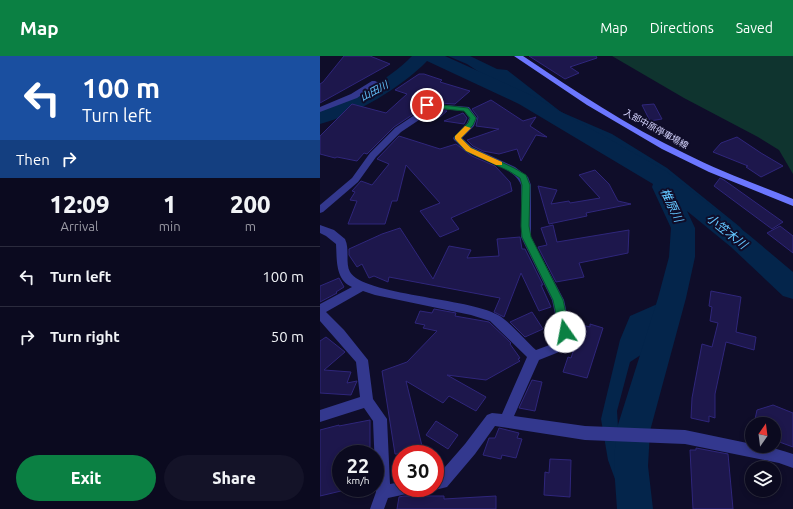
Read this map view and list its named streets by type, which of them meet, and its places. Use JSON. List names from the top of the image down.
{
  "streets": {
    "main road": ["入部中原停車場線"]
  },
  "water": ["山田川", "椎原川", "小笠木川"],
  "north": "top",
  "page": {
    "header": "Map",
    "nav": ["Map", "Directions", "Saved"],
    "turn": ["100 m", "Turn left"],
    "then": "Then",
    "eta": [
      "12:09",
      "Arrival",
      "1",
      "min",
      "200",
      "m"
    ],
    "list": [
      {
        "name": "Turn left",
        "value": "100 m"
      },
      {
        "name": "Turn right",
        "value": "50 m"
      }
    ],
    "speed": "22 km/h",
    "limit": "30",
    "buttons": ["Exit", "Share"]
  }
}
